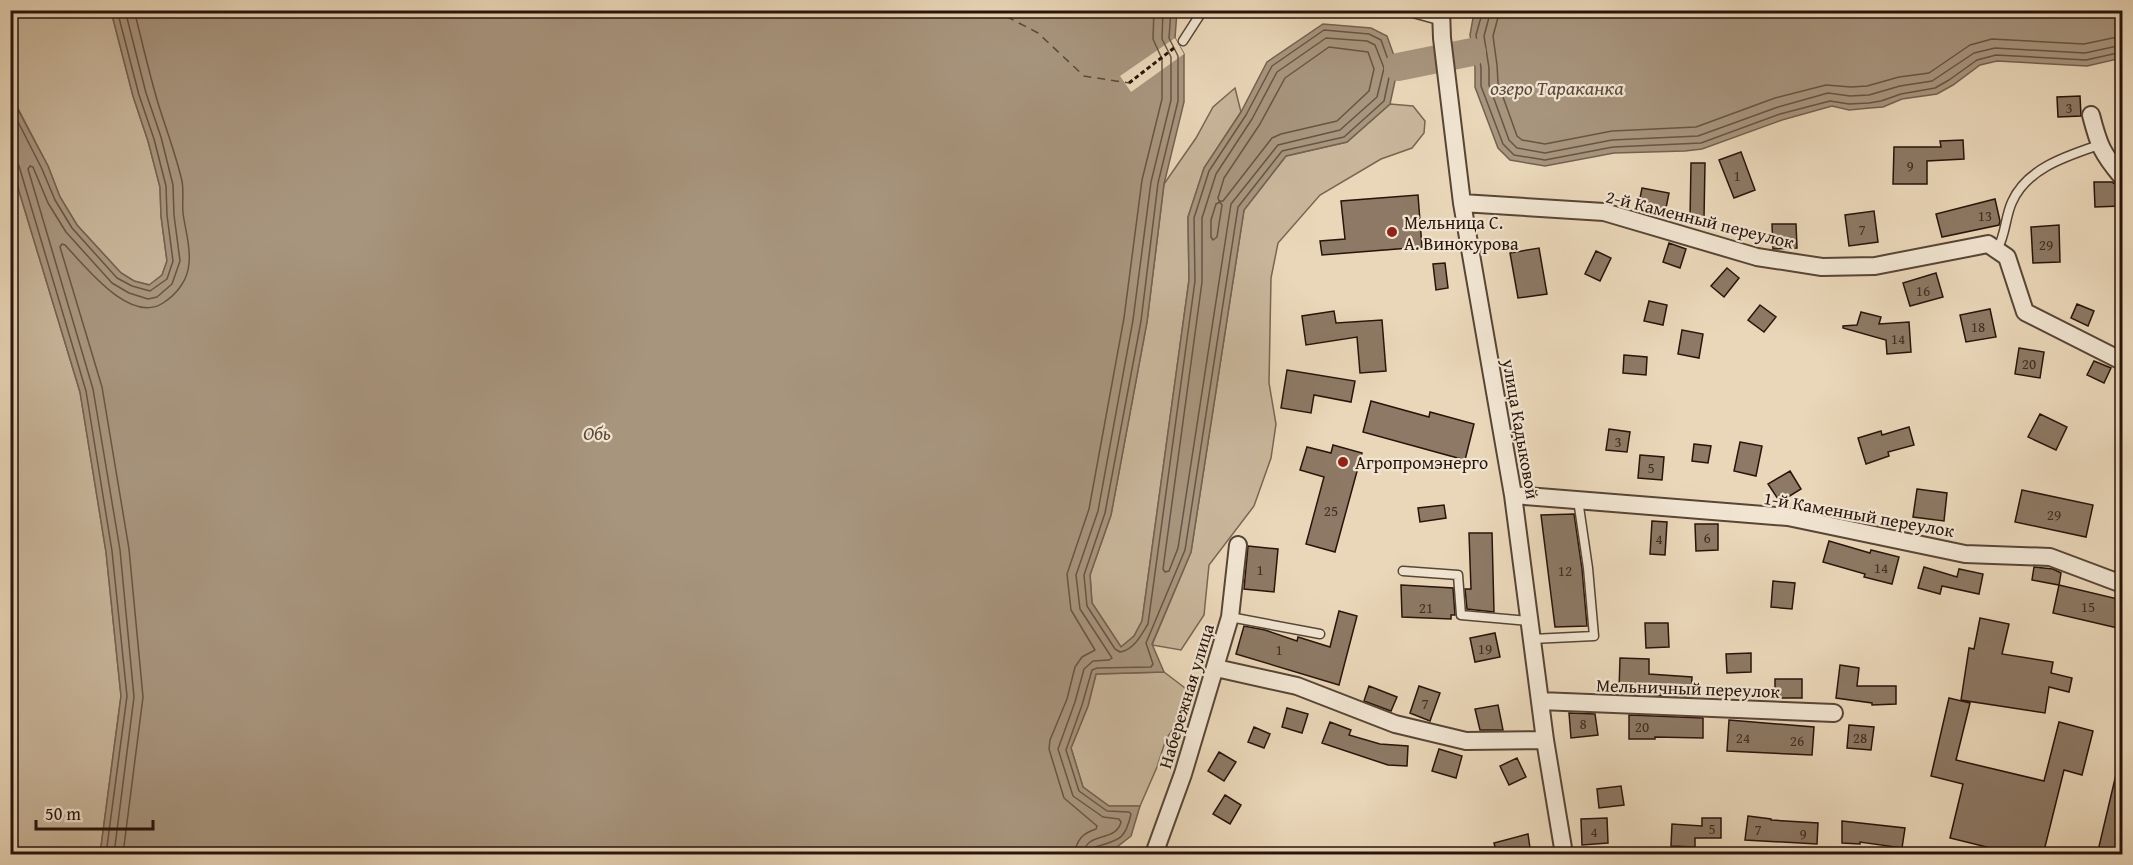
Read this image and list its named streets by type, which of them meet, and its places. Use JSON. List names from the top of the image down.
{
  "streets": {
    "street": [
      "2-й Каменный переулок",
      "улица Кадыковой",
      "1-й Каменный переулок",
      "Мельничный переулок",
      "Набережная улица"
    ]
  },
  "crossings": [
    ["2-й Каменный переулок", "улица Кадыковой"],
    ["улица Кадыковой", "1-й Каменный переулок"],
    ["улица Кадыковой", "Мельничный переулок"]
  ],
  "water": ["озеро Тараканка", "Обь"],
  "places": ["Мельница С. А. Винокурова", "Агропромэнерго"],
  "house_numbers": [
    "3",
    "9",
    "1",
    "13",
    "7",
    "29",
    "16",
    "18",
    "14",
    "20",
    "3",
    "5",
    "25",
    "29",
    "6",
    "4",
    "14",
    "1",
    "12",
    "15",
    "21",
    "19",
    "1",
    "7",
    "8",
    "20",
    "24",
    "28",
    "26",
    "5",
    "7",
    "4",
    "9"
  ],
  "scale_bar": "50 m"
}
